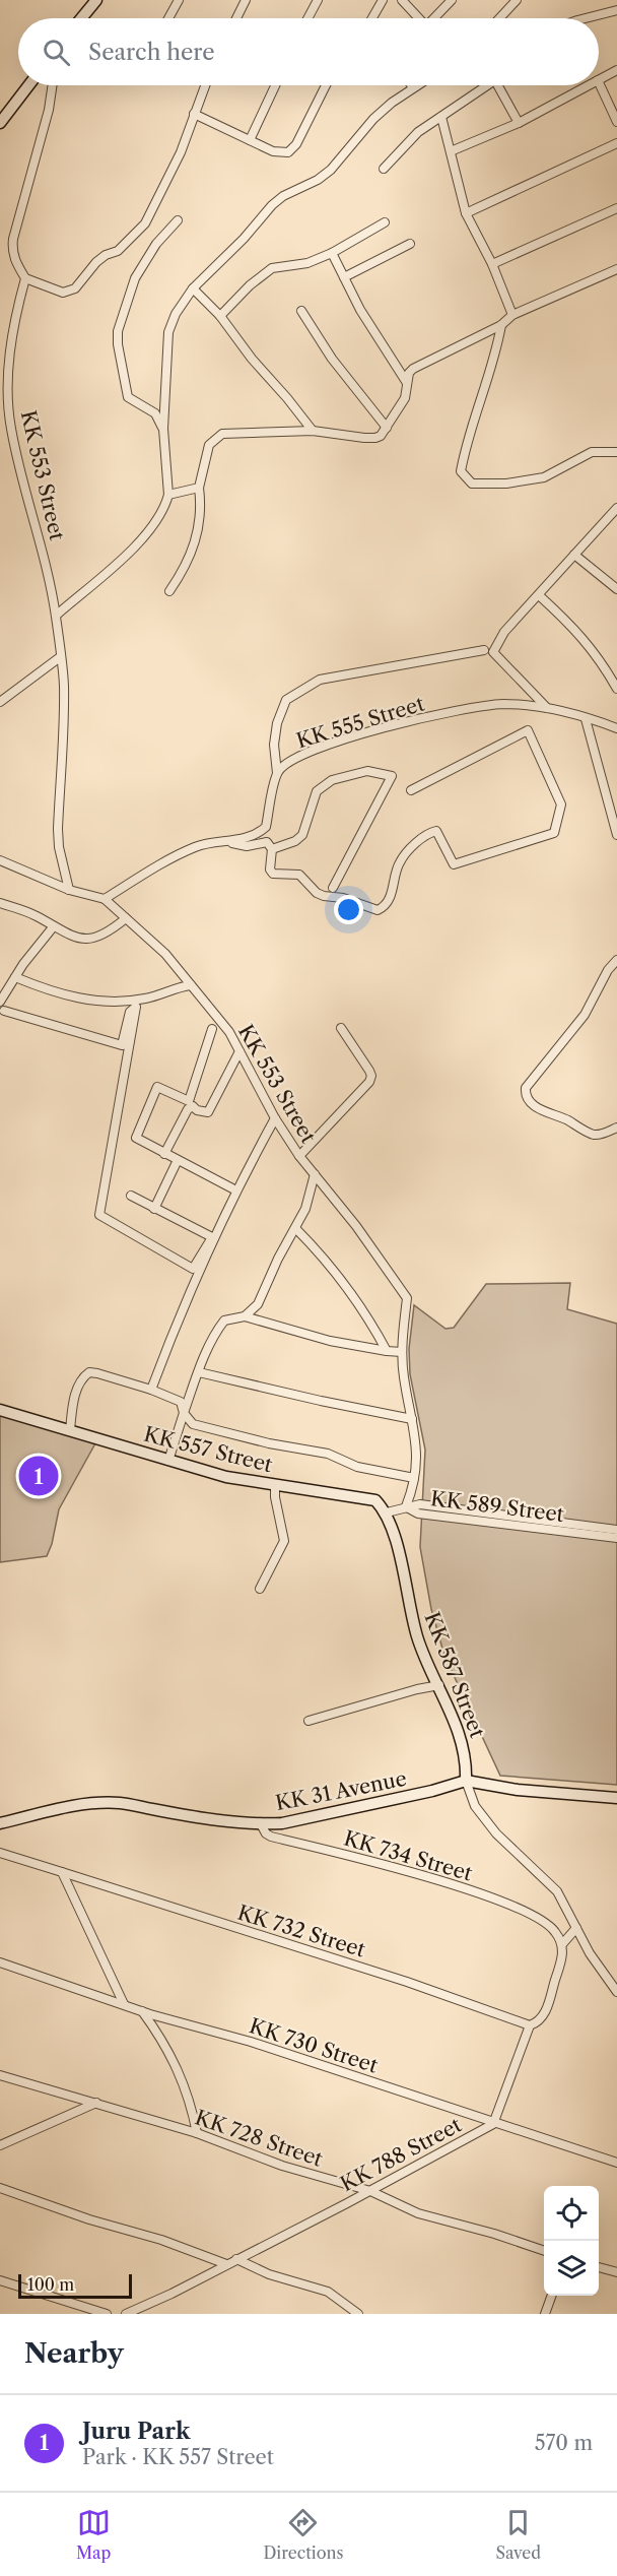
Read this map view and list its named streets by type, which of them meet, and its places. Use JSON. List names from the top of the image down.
{
  "streets": {
    "main road": ["KK 557 Street", "KK 587 Street", "KK 31 Avenue"],
    "street": [
      "KK 553 Street",
      "KK 555 Street",
      "KK 589 Street",
      "KK 734 Street",
      "KK 732 Street",
      "KK 730 Street",
      "KK 728 Street",
      "KK 788 Street"
    ]
  },
  "crossings": [
    ["KK 557 Street", "KK 587 Street"],
    ["KK 587 Street", "KK 31 Avenue"],
    ["KK 31 Avenue", "KK 734 Street"],
    ["KK 734 Street", "KK 788 Street"],
    ["KK 732 Street", "KK 788 Street"],
    ["KK 730 Street", "KK 788 Street"],
    ["KK 728 Street", "KK 788 Street"]
  ],
  "scale_bar": "100 m",
  "page": {
    "search": "Search here",
    "pins": "1",
    "scale": "100 m",
    "heading": "Nearby",
    "list": [
      {
        "mark": "1",
        "name": "Juru Park",
        "note": "Park · KK 557 Street",
        "value": "570 m"
      }
    ],
    "nav": ["Map", "Directions", "Saved"]
  }
}
